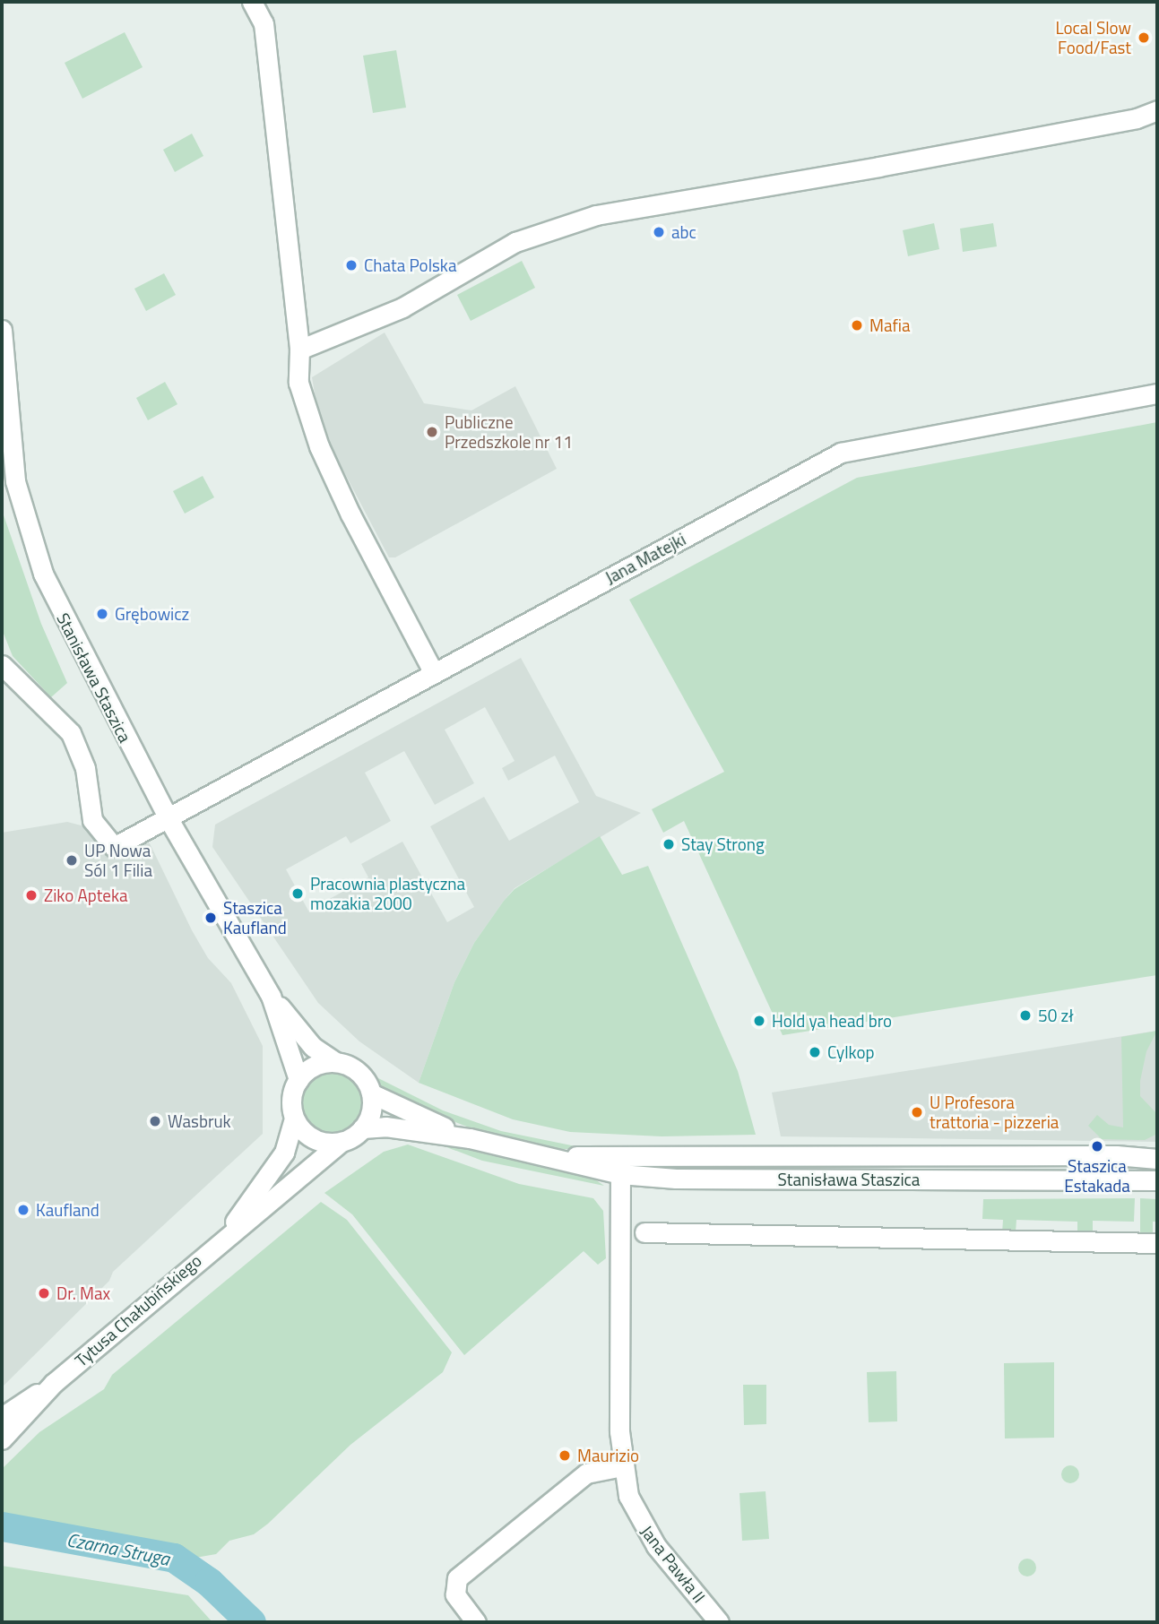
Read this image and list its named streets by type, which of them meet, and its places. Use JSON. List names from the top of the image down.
{
  "streets": {
    "street": [
      "Jana Matejki",
      "Stanisława Staszica",
      "Tytusa Chałubińskiego",
      "Jana Pawła II"
    ]
  },
  "crossings": [
    ["Jana Matejki", "Stanisława Staszica"],
    ["Stanisława Staszica", "Tytusa Chałubińskiego"],
    ["Stanisława Staszica", "Jana Pawła II"]
  ],
  "water": ["Czarna Struga"],
  "places": [
    "Local Slow Food/Fast",
    "abc",
    "Chata Polska",
    "Mafia",
    "Publiczne Przedszkole nr 11",
    "Grębowicz",
    "Stay Strong",
    "UP Nowa Sól 1 Filia",
    "Pracownia plastyczna mozakia 2000",
    "Ziko Apteka",
    "Staszica Kaufland",
    "50 zł",
    "Hold ya head bro",
    "Cylkop",
    "U Profesora trattoria - pizzeria",
    "Wasbruk",
    "Staszica Estakada",
    "Kaufland",
    "Dr. Max",
    "Maurizio"
  ]
}
